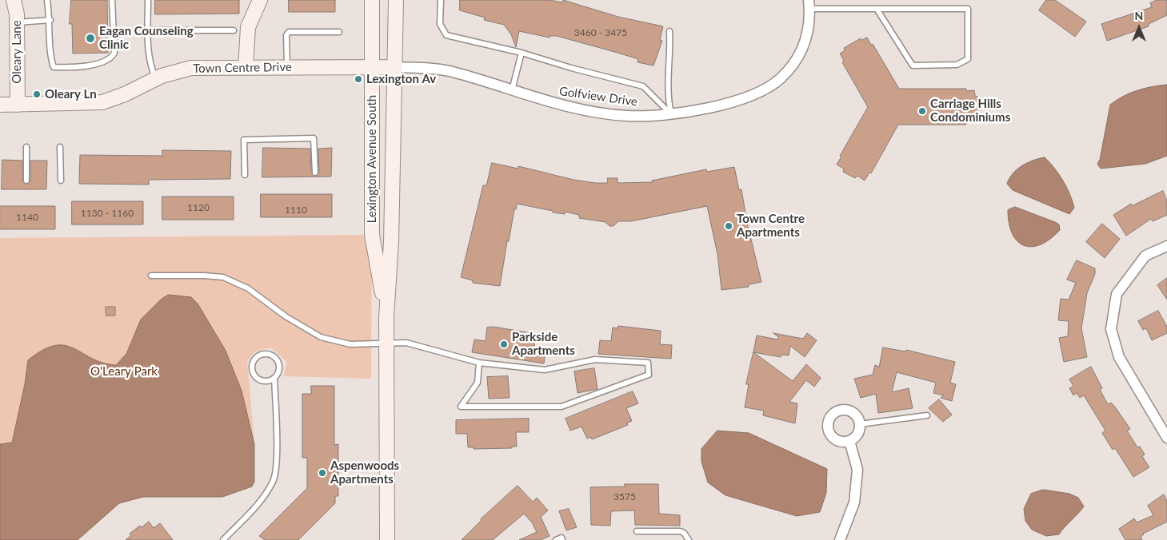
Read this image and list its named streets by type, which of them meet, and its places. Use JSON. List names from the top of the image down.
{
  "streets": {
    "street": [
      "Oleary Lane",
      "Town Centre Drive",
      "Golfview Drive",
      "Lexington Avenue South"
    ]
  },
  "crossings": [
    ["Oleary Lane", "Town Centre Drive"],
    ["Town Centre Drive", "Golfview Drive"],
    ["Town Centre Drive", "Lexington Avenue South"],
    ["Golfview Drive", "Lexington Avenue South"]
  ],
  "parks": ["O'Leary Park"],
  "places": [
    "Eagan Counseling Clinic",
    "Lexington Av",
    "Oleary Ln",
    "Carriage Hills Condominiums",
    "Town Centre Apartments",
    "Parkside Apartments",
    "Aspenwoods Apartments"
  ],
  "house_numbers": [
    "3460 - 3475",
    "1120",
    "1110",
    "1130 - 1160",
    "1140",
    "3575"
  ],
  "north": "top"
}
